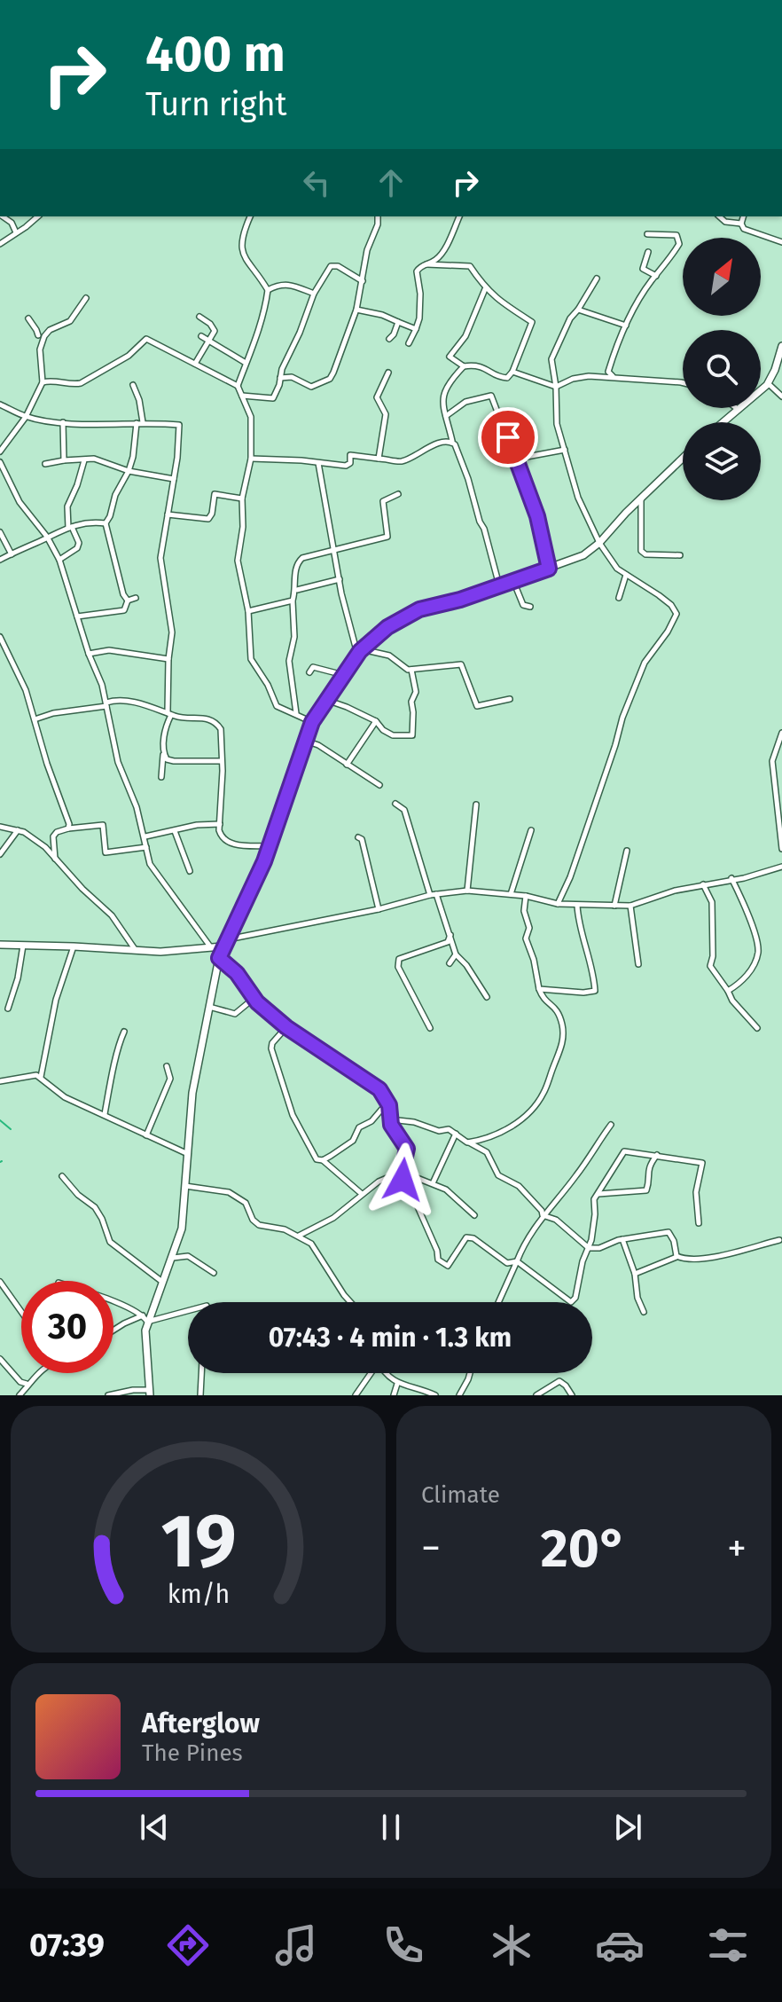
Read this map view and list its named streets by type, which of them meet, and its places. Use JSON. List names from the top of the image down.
{
  "north": "top right",
  "page": {
    "turn": ["400 m", "Turn right"],
    "limit": "30",
    "trip": "07:43 · 4 min · 1.3 km",
    "tile": "Climate",
    "heat": ["−", "20°", "+"],
    "song": ["Afterglow", "The Pines"],
    "tabs": "07:39",
    "gauge": ["19", "km/h"]
  }
}
